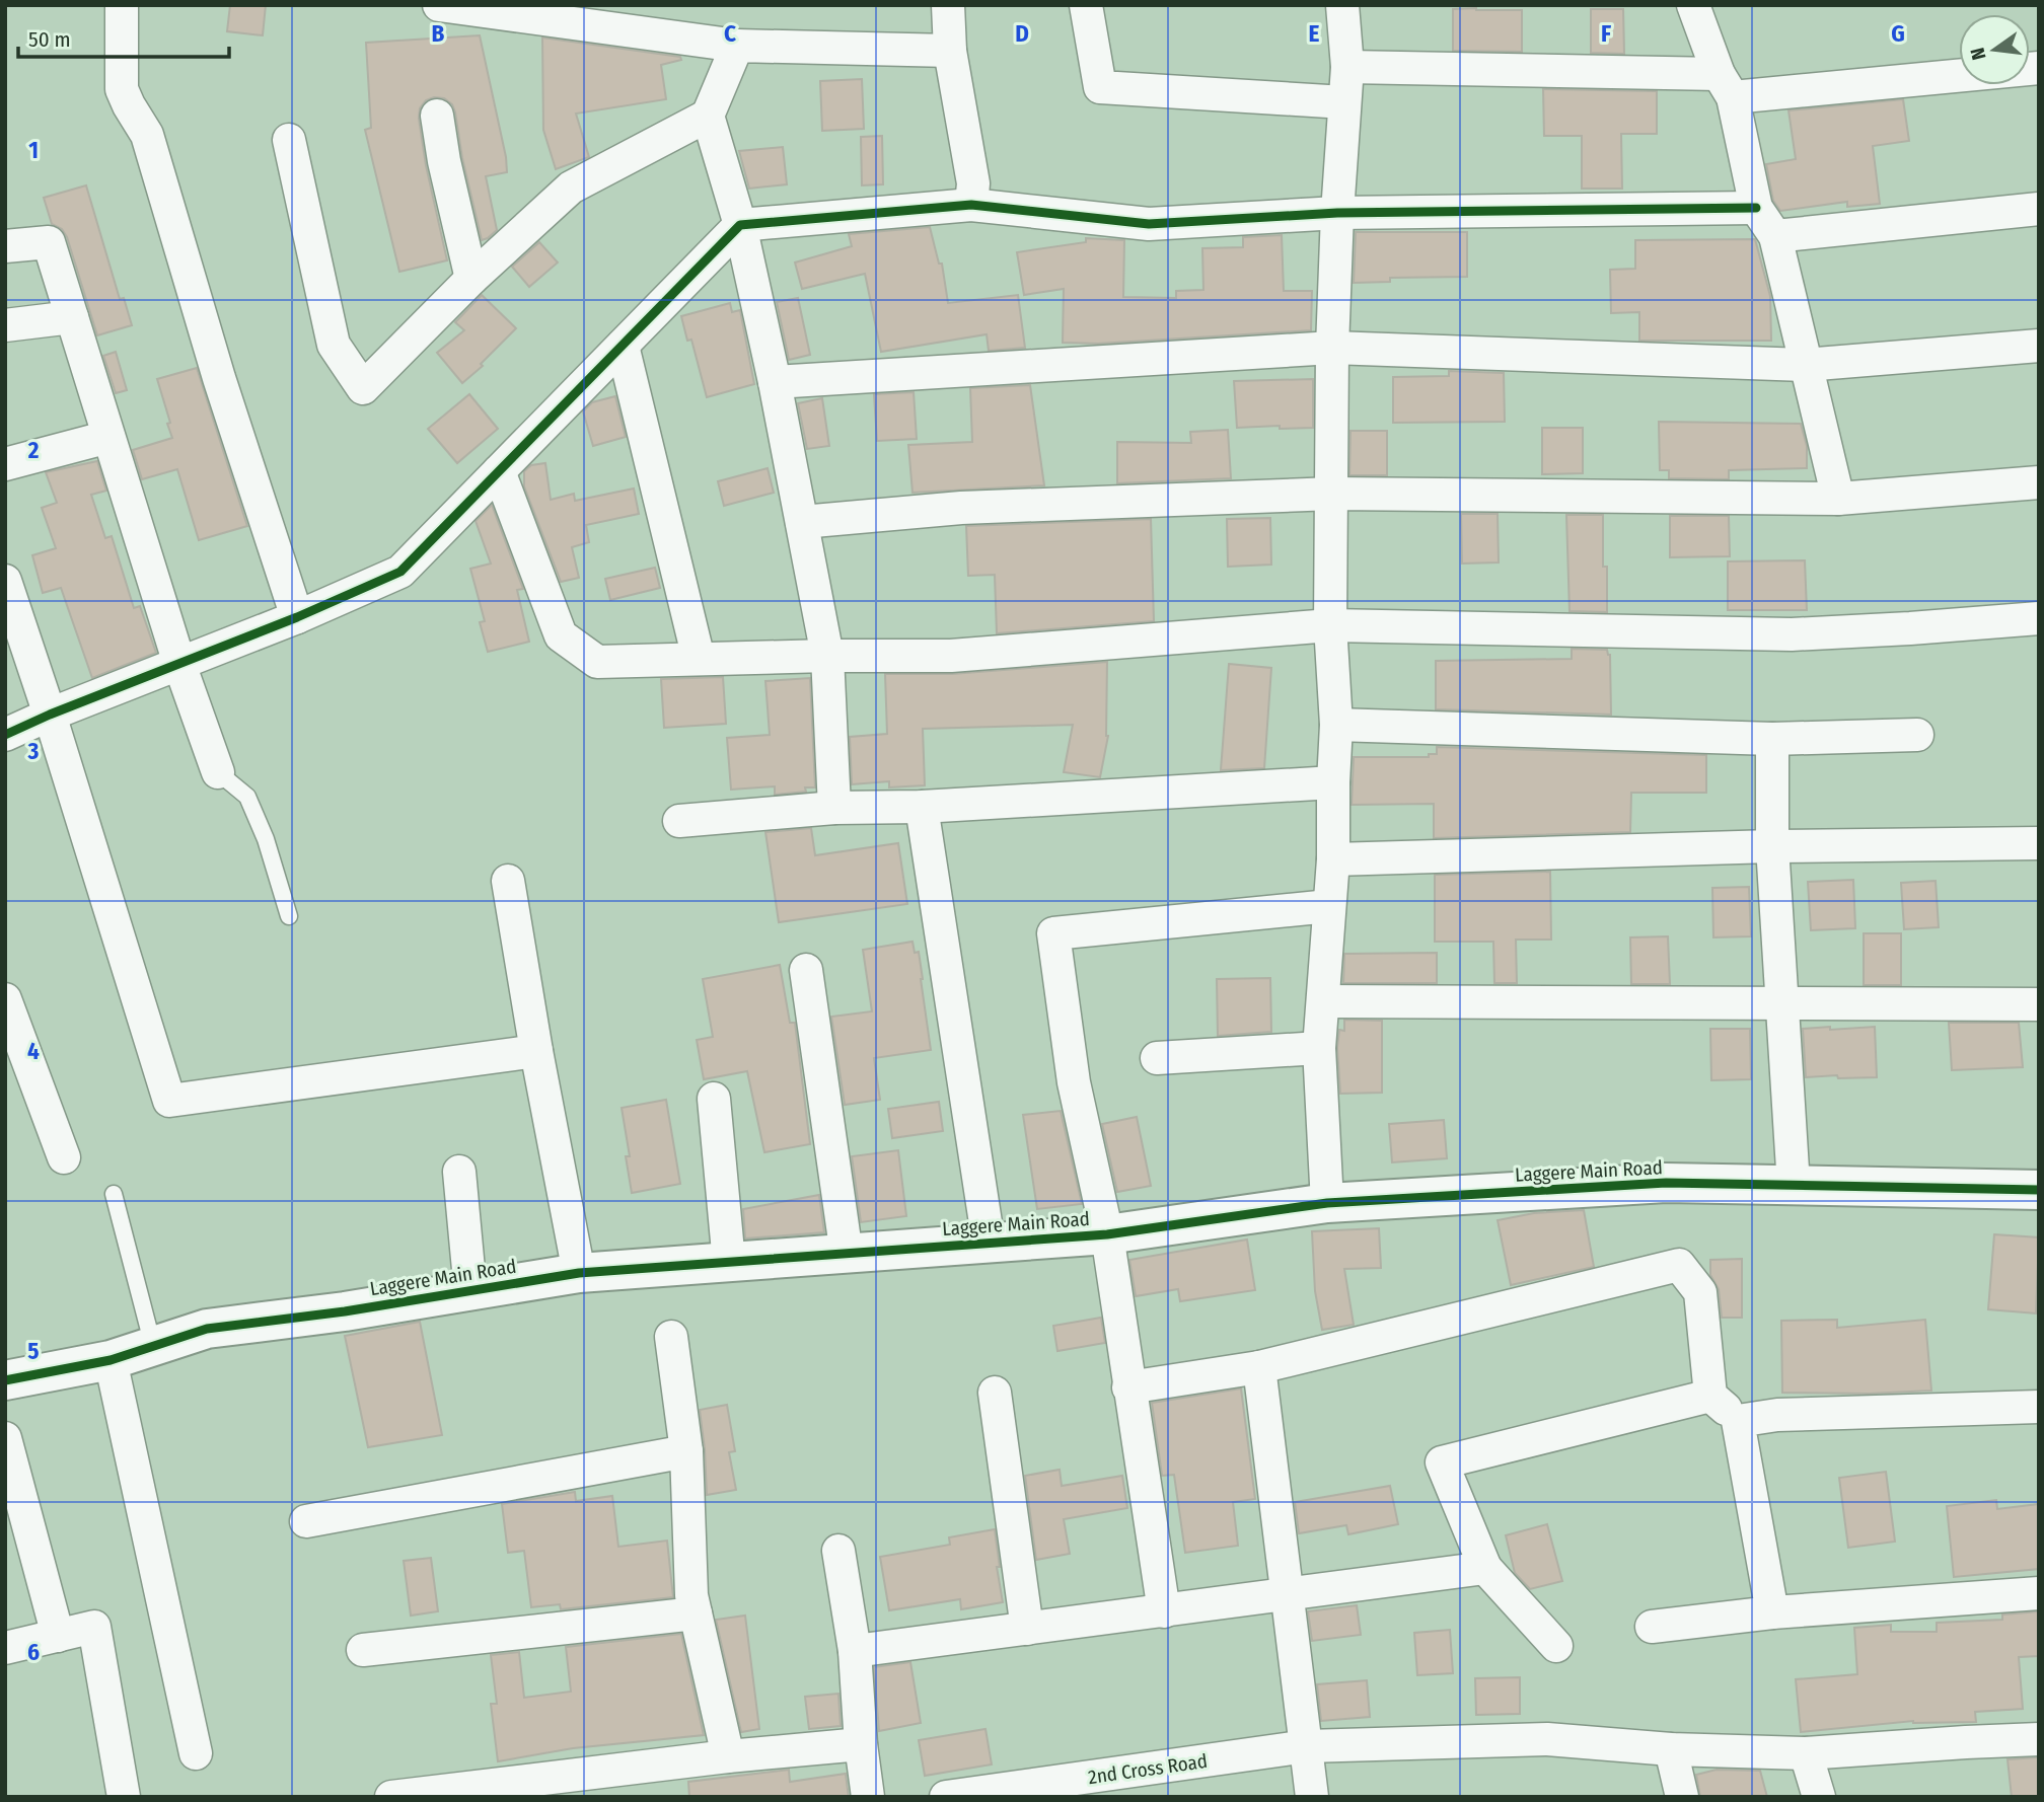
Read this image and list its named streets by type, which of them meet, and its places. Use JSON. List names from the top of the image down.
{
  "streets": {
    "street": ["Laggere Main Road", "2nd Cross Road"]
  },
  "scale_bar": "50 m",
  "north": "left",
  "grid": {
    "columns": [
      "B",
      "C",
      "D",
      "E",
      "F",
      "G"
    ],
    "rows": [
      "1",
      "2",
      "3",
      "4",
      "5",
      "6"
    ]
  }
}
